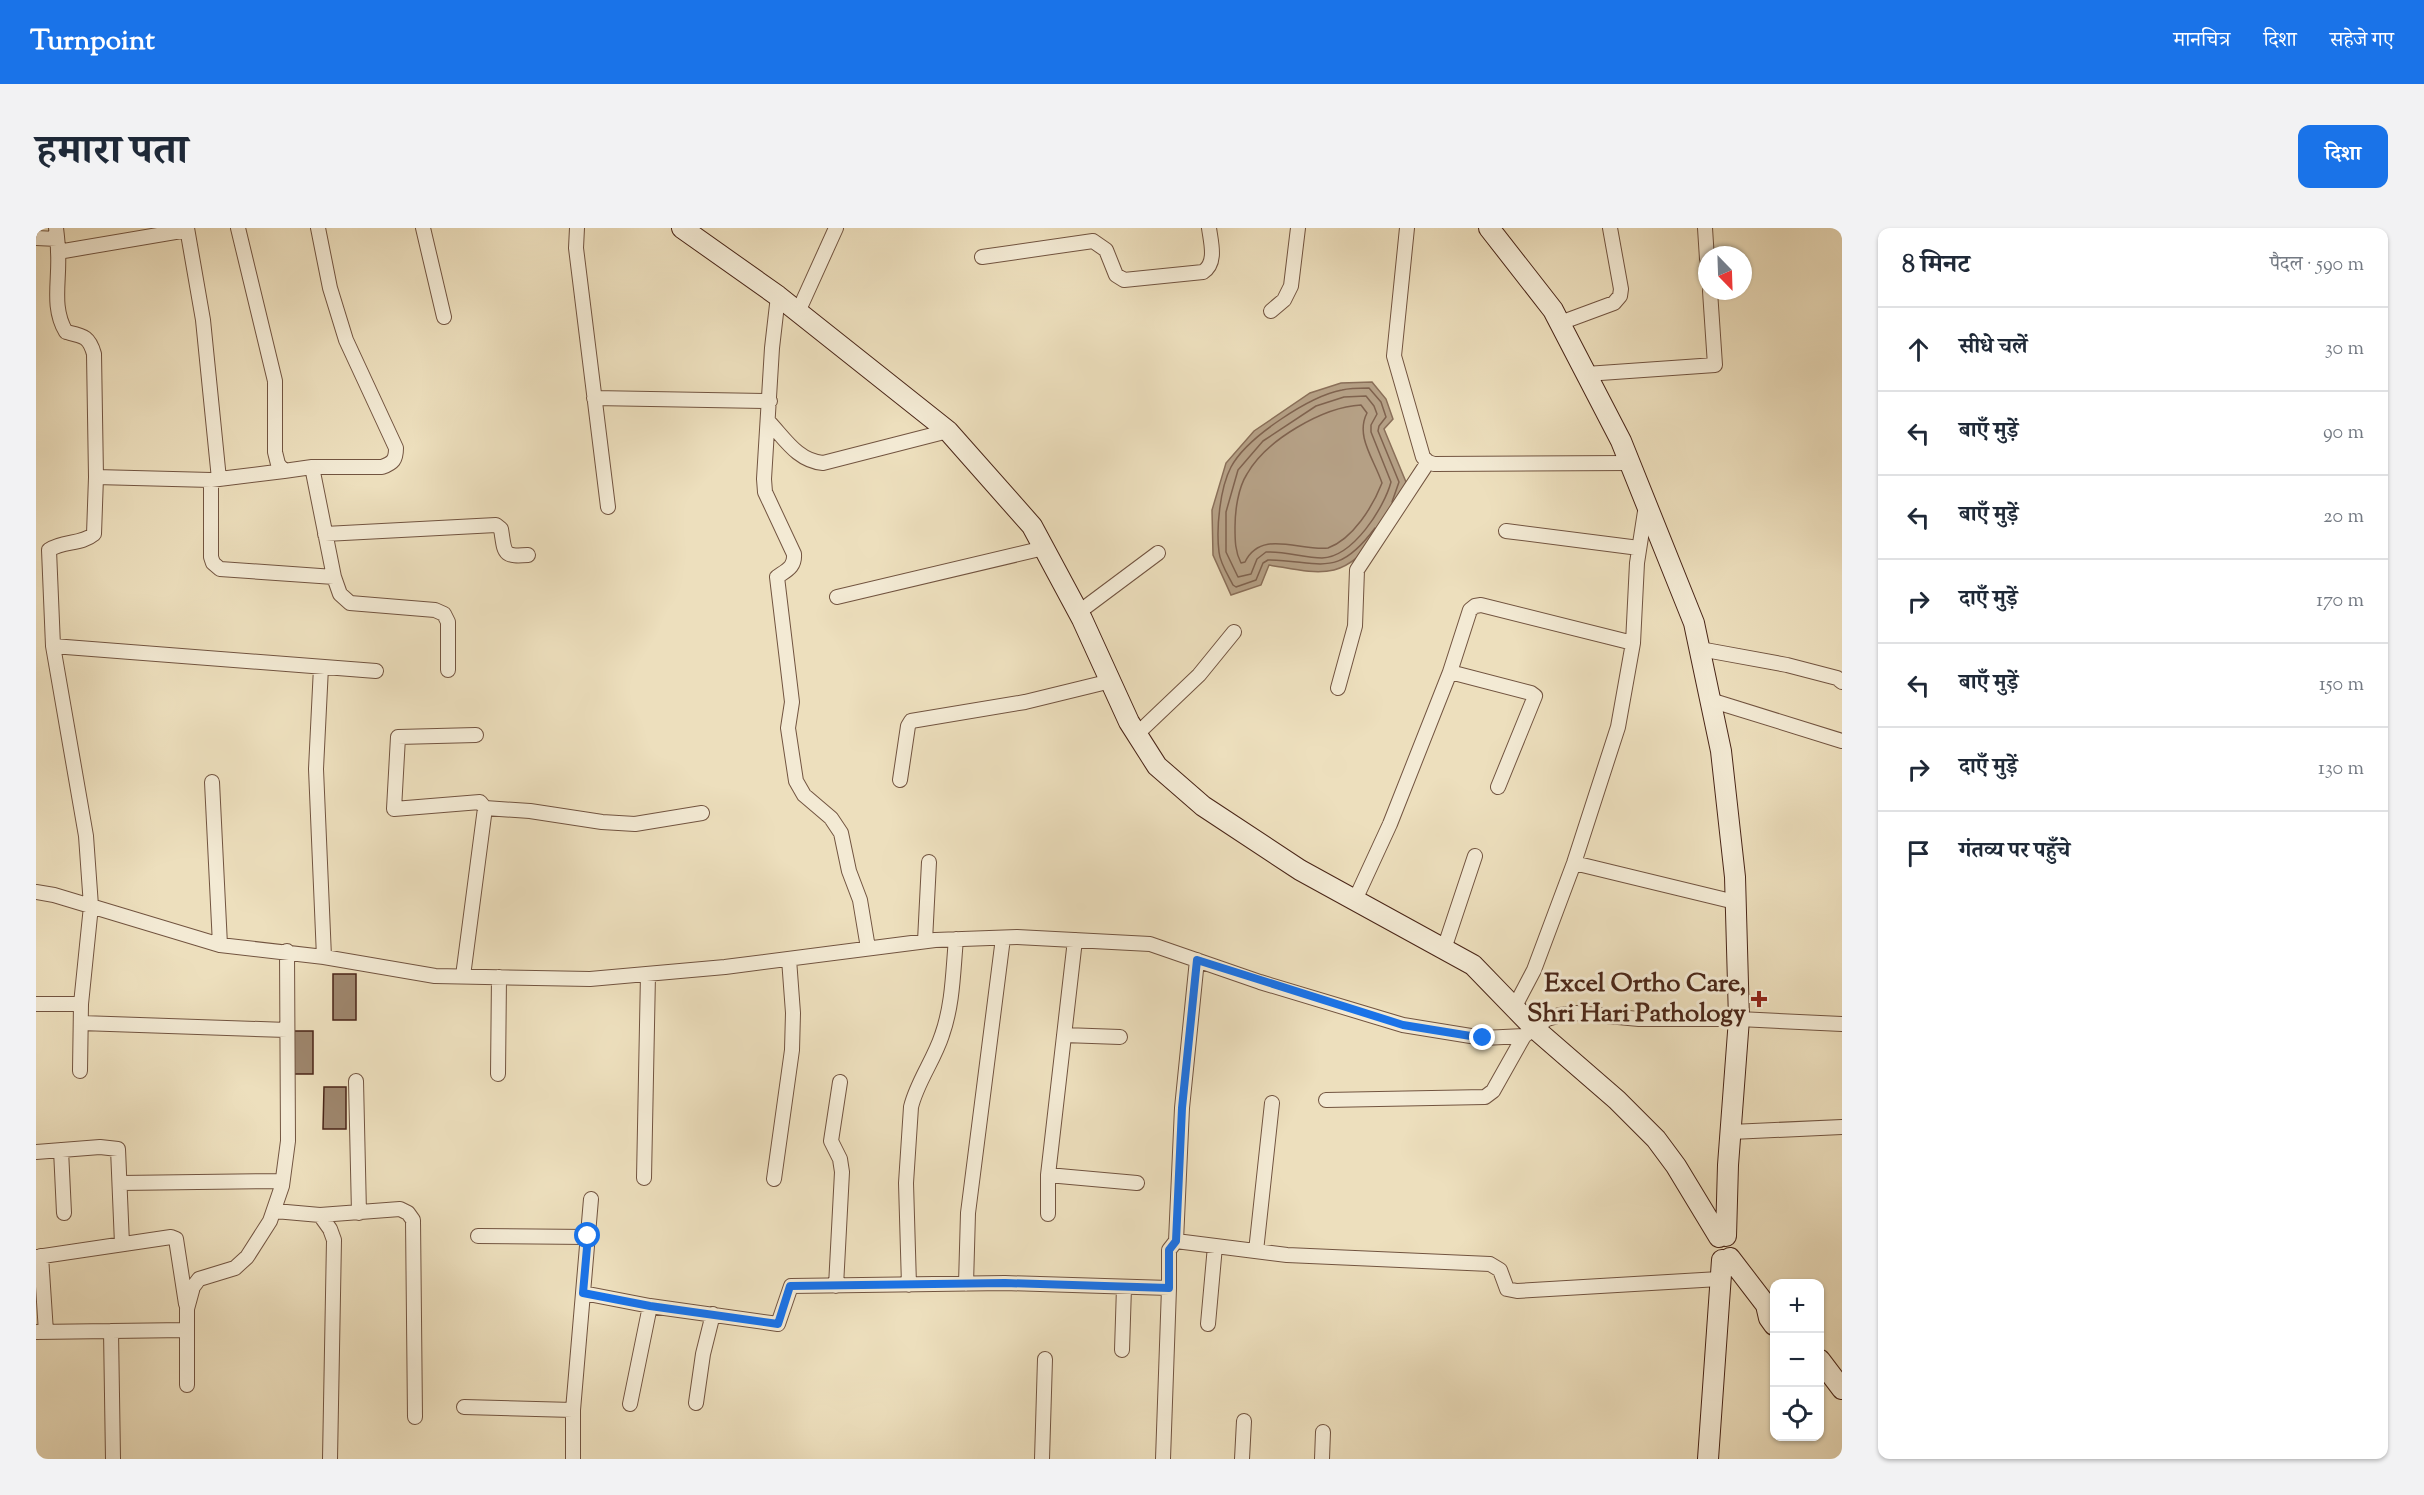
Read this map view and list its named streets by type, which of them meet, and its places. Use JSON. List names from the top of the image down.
{
  "places": {
    "health": ["Excel Ortho Care, Shri Hari Pathology"]
  },
  "north": "bottom right",
  "page": {
    "header": "Turnpoint",
    "nav": ["मानचित्र", "दिशा", "सहेजे गए"],
    "title": "हमारा पता",
    "buttons": "दिशा",
    "heading": ["8 मिनट", "पैदल · 590 m"],
    "list": [
      ["सीधे चलें", "30 m"],
      ["बाएँ मुड़ें", "90 m"],
      ["बाएँ मुड़ें", "20 m"],
      ["दाएँ मुड़ें", "170 m"],
      ["बाएँ मुड़ें", "150 m"],
      ["दाएँ मुड़ें", "130 m"],
      "गंतव्य पर पहुँचे"
    ],
    "map_buttons": ["+", "−"]
  }
}
